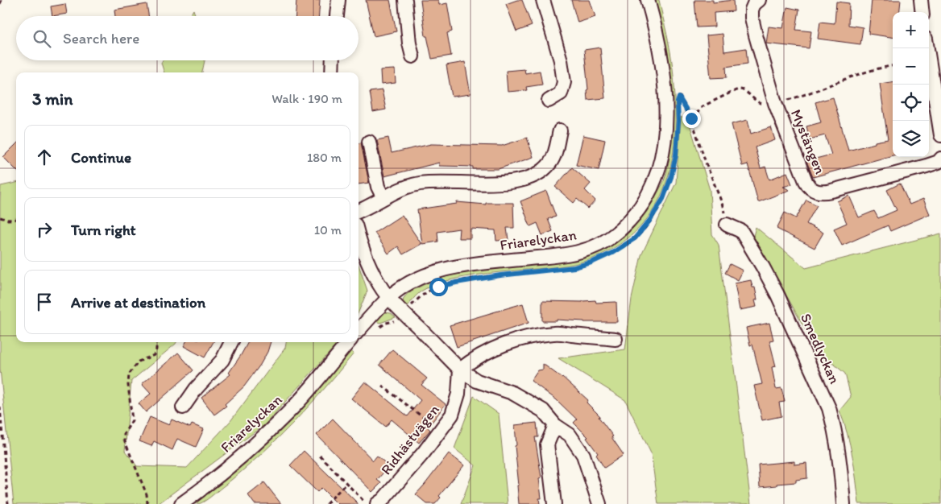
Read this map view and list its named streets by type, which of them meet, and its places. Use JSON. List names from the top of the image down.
{
  "streets": {
    "street": [
      "Mystängen",
      "Friarelyckan",
      "Smedlyckan",
      "Ridhästvägen"
    ]
  },
  "page": {
    "map_buttons": ["+", "−"],
    "search": "Search here",
    "heading": ["3 min", "Walk · 190 m"],
    "list": [
      ["Continue", "180 m"],
      ["Turn right", "10 m"],
      "Arrive at destination"
    ]
  }
}
